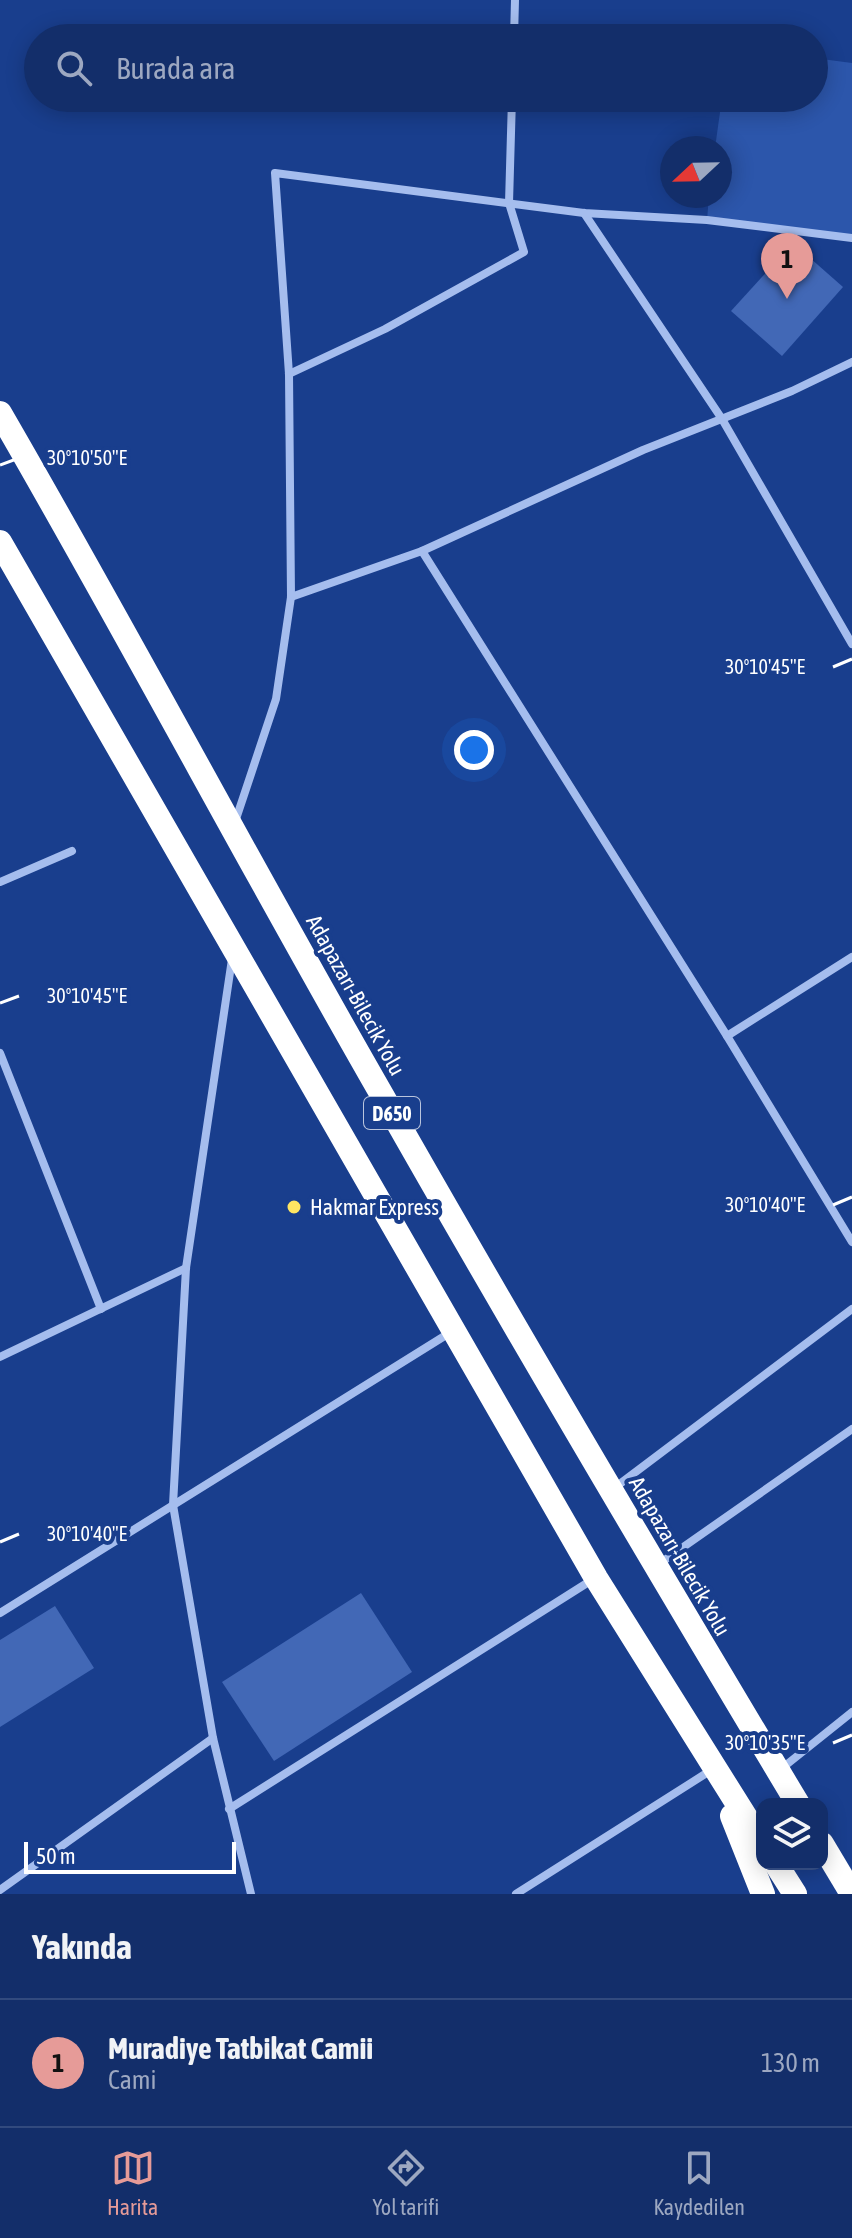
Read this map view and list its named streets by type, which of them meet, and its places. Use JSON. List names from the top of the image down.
{
  "streets": {
    "highway": ["Adapazarı-Bilecik Yolu", "D650"]
  },
  "places": ["Hakmar Express"],
  "scale_bar": "50 m",
  "north": "left",
  "page": {
    "search": "Burada ara",
    "pins": "1",
    "scale": "50 m",
    "heading": "Yakında",
    "list": [
      {
        "mark": "1",
        "name": "Muradiye Tatbikat Camii",
        "note": "Cami",
        "value": "130 m"
      }
    ],
    "nav": ["Harita", "Yol tarifi", "Kaydedilen"]
  },
  "coordinates": [
    "30°10'50\"E",
    "30°10'45\"E",
    "30°10'40\"E",
    "30°10'35\"E"
  ]
}
